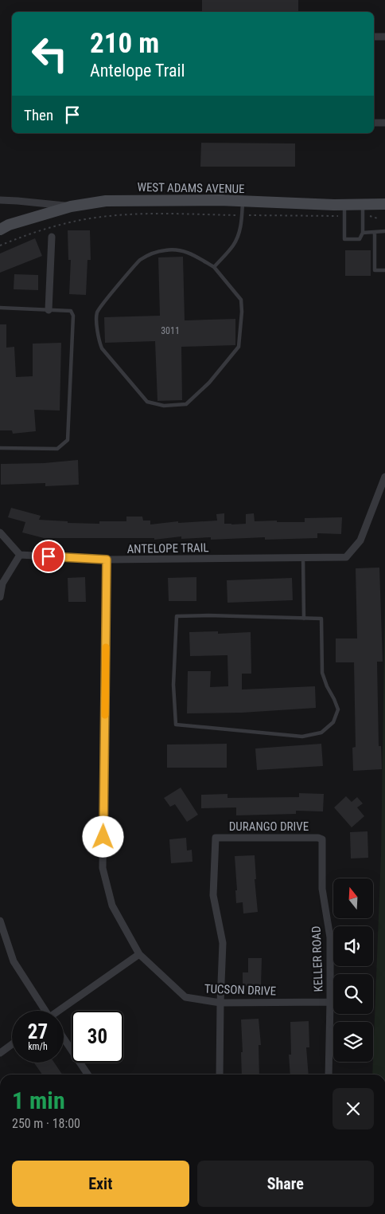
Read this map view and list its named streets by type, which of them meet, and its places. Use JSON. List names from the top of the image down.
{
  "streets": {
    "main road": ["WEST ADAMS AVENUE"],
    "street": [
      "ANTELOPE TRAIL",
      "DURANGO DRIVE",
      "KELLER ROAD",
      "TUCSON DRIVE"
    ]
  },
  "crossings": [
    ["ANTELOPE TRAIL", "TUCSON DRIVE"],
    ["DURANGO DRIVE", "KELLER ROAD"],
    ["DURANGO DRIVE", "TUCSON DRIVE"],
    ["KELLER ROAD", "TUCSON DRIVE"]
  ],
  "house_numbers": ["3011"],
  "north": "top",
  "page": {
    "turn": ["210 m", "Antelope Trail"],
    "then": "Then",
    "speed": "27 km/h",
    "limit": "30",
    "heading": ["1 min", "250 m · 18:00"],
    "buttons": ["Exit", "Share"]
  }
}
